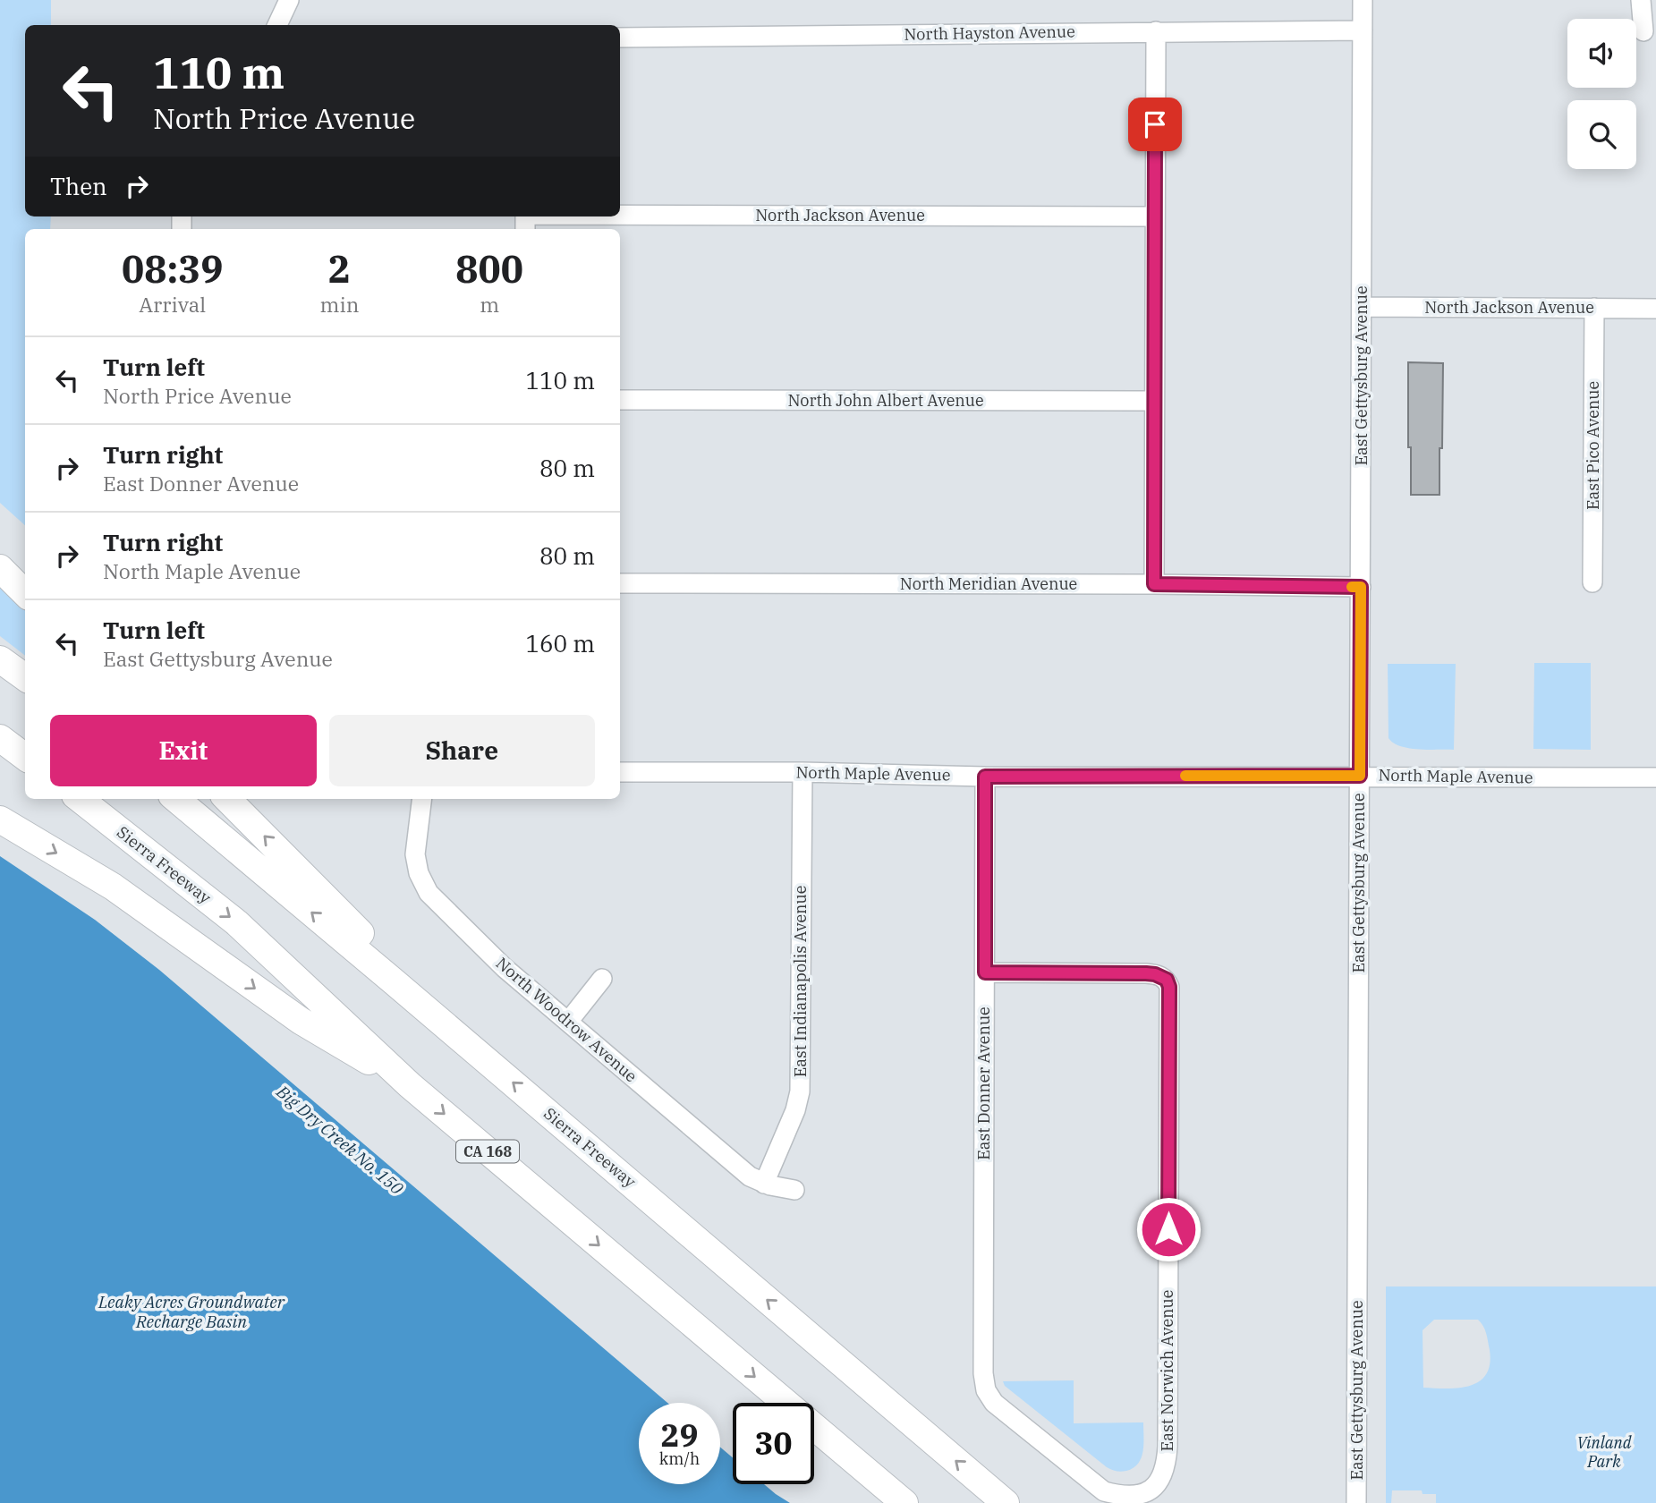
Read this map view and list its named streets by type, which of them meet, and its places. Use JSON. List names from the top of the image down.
{
  "streets": {
    "highway": ["Sierra Freeway", "CA 168"],
    "street": [
      "North Hayston Avenue",
      "North Jackson Avenue",
      "East Gettysburg Avenue",
      "North John Albert Avenue",
      "East Pico Avenue",
      "North Meridian Avenue",
      "North Maple Avenue",
      "East Indianapolis Avenue",
      "North Woodrow Avenue",
      "East Donner Avenue",
      "East Norwich Avenue"
    ]
  },
  "crossings": [
    ["North Hayston Avenue", "East Gettysburg Avenue"],
    ["North Jackson Avenue", "East Gettysburg Avenue"],
    ["North Jackson Avenue", "East Pico Avenue"],
    ["East Gettysburg Avenue", "North Meridian Avenue"],
    ["East Gettysburg Avenue", "North Maple Avenue"],
    ["North Maple Avenue", "East Indianapolis Avenue"],
    ["North Maple Avenue", "East Donner Avenue"],
    ["East Indianapolis Avenue", "North Woodrow Avenue"],
    ["East Donner Avenue", "East Norwich Avenue"]
  ],
  "water": ["Big Dry Creek No. 150", "Leaky Acres Groundwater Recharge Basin"],
  "parks": ["Vinland Park"],
  "page": {
    "turn": ["110 m", "North Price Avenue"],
    "then": "Then",
    "eta": [
      "08:39",
      "Arrival",
      "2",
      "min",
      "800",
      "m"
    ],
    "list": [
      {
        "name": "Turn left",
        "note": "North Price Avenue",
        "value": "110 m"
      },
      {
        "name": "Turn right",
        "note": "East Donner Avenue",
        "value": "80 m"
      },
      {
        "name": "Turn right",
        "note": "North Maple Avenue",
        "value": "80 m"
      },
      {
        "name": "Turn left",
        "note": "East Gettysburg Avenue",
        "value": "160 m"
      }
    ],
    "buttons": ["Exit", "Share"],
    "speed": "29 km/h",
    "limit": "30"
  }
}
